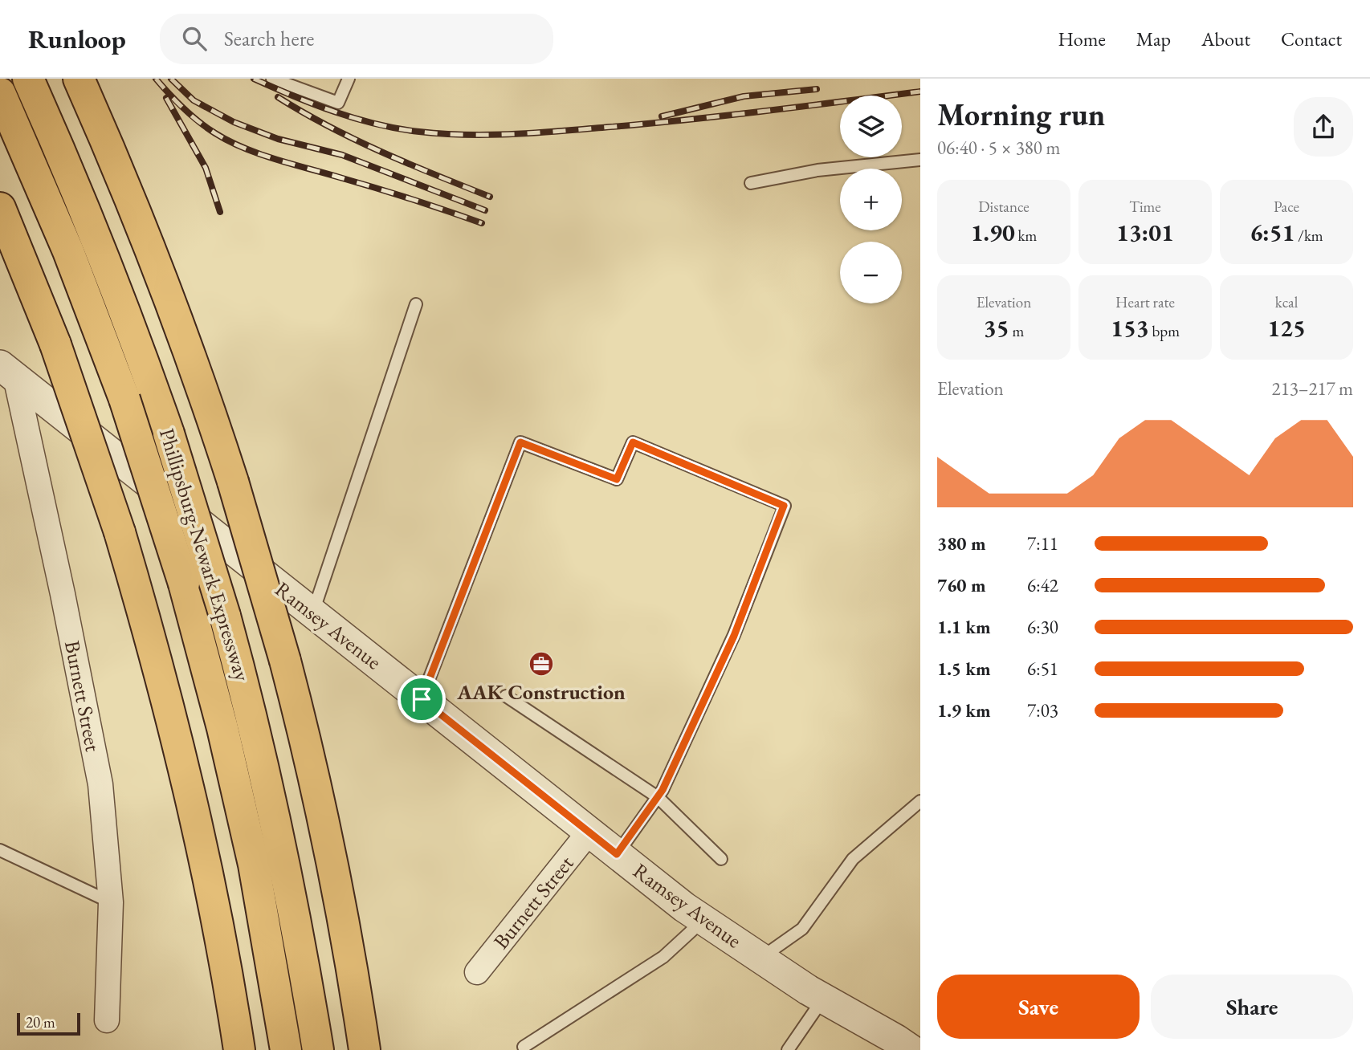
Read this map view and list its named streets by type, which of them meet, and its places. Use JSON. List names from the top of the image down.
{
  "streets": {
    "highway": ["Phillipsburg-Newark Expressway"],
    "street": ["Ramsey Avenue", "Burnett Street"]
  },
  "crossings": [
    ["Ramsey Avenue", "Burnett Street"]
  ],
  "places": {
    "office": ["AAK Construction"]
  },
  "scale_bar": "20 m",
  "page": {
    "header": "Runloop",
    "search": "Search here",
    "nav": [
      "Home",
      "Map",
      "About",
      "Contact"
    ],
    "heading": ["Morning run", "06:40 · 5 × 380 m"],
    "map_buttons": ["+", "−"],
    "stats": [
      ["Distance", "1.90 km"],
      ["Time", "13:01"],
      ["Pace", "6:51 /km"],
      ["Elevation", "35 m"],
      ["Heart rate", "153 bpm"],
      ["kcal", "125"]
    ],
    "chart": ["Elevation", "213–217 m"],
    "list": [
      {
        "name": "380 m",
        "note": "7:11"
      },
      {
        "name": "760 m",
        "note": "6:42"
      },
      {
        "name": "1.1 km",
        "note": "6:30"
      },
      {
        "name": "1.5 km",
        "note": "6:51"
      },
      {
        "name": "1.9 km",
        "note": "7:03"
      }
    ],
    "buttons": ["Save", "Share"],
    "scale": "20 m"
  }
}
